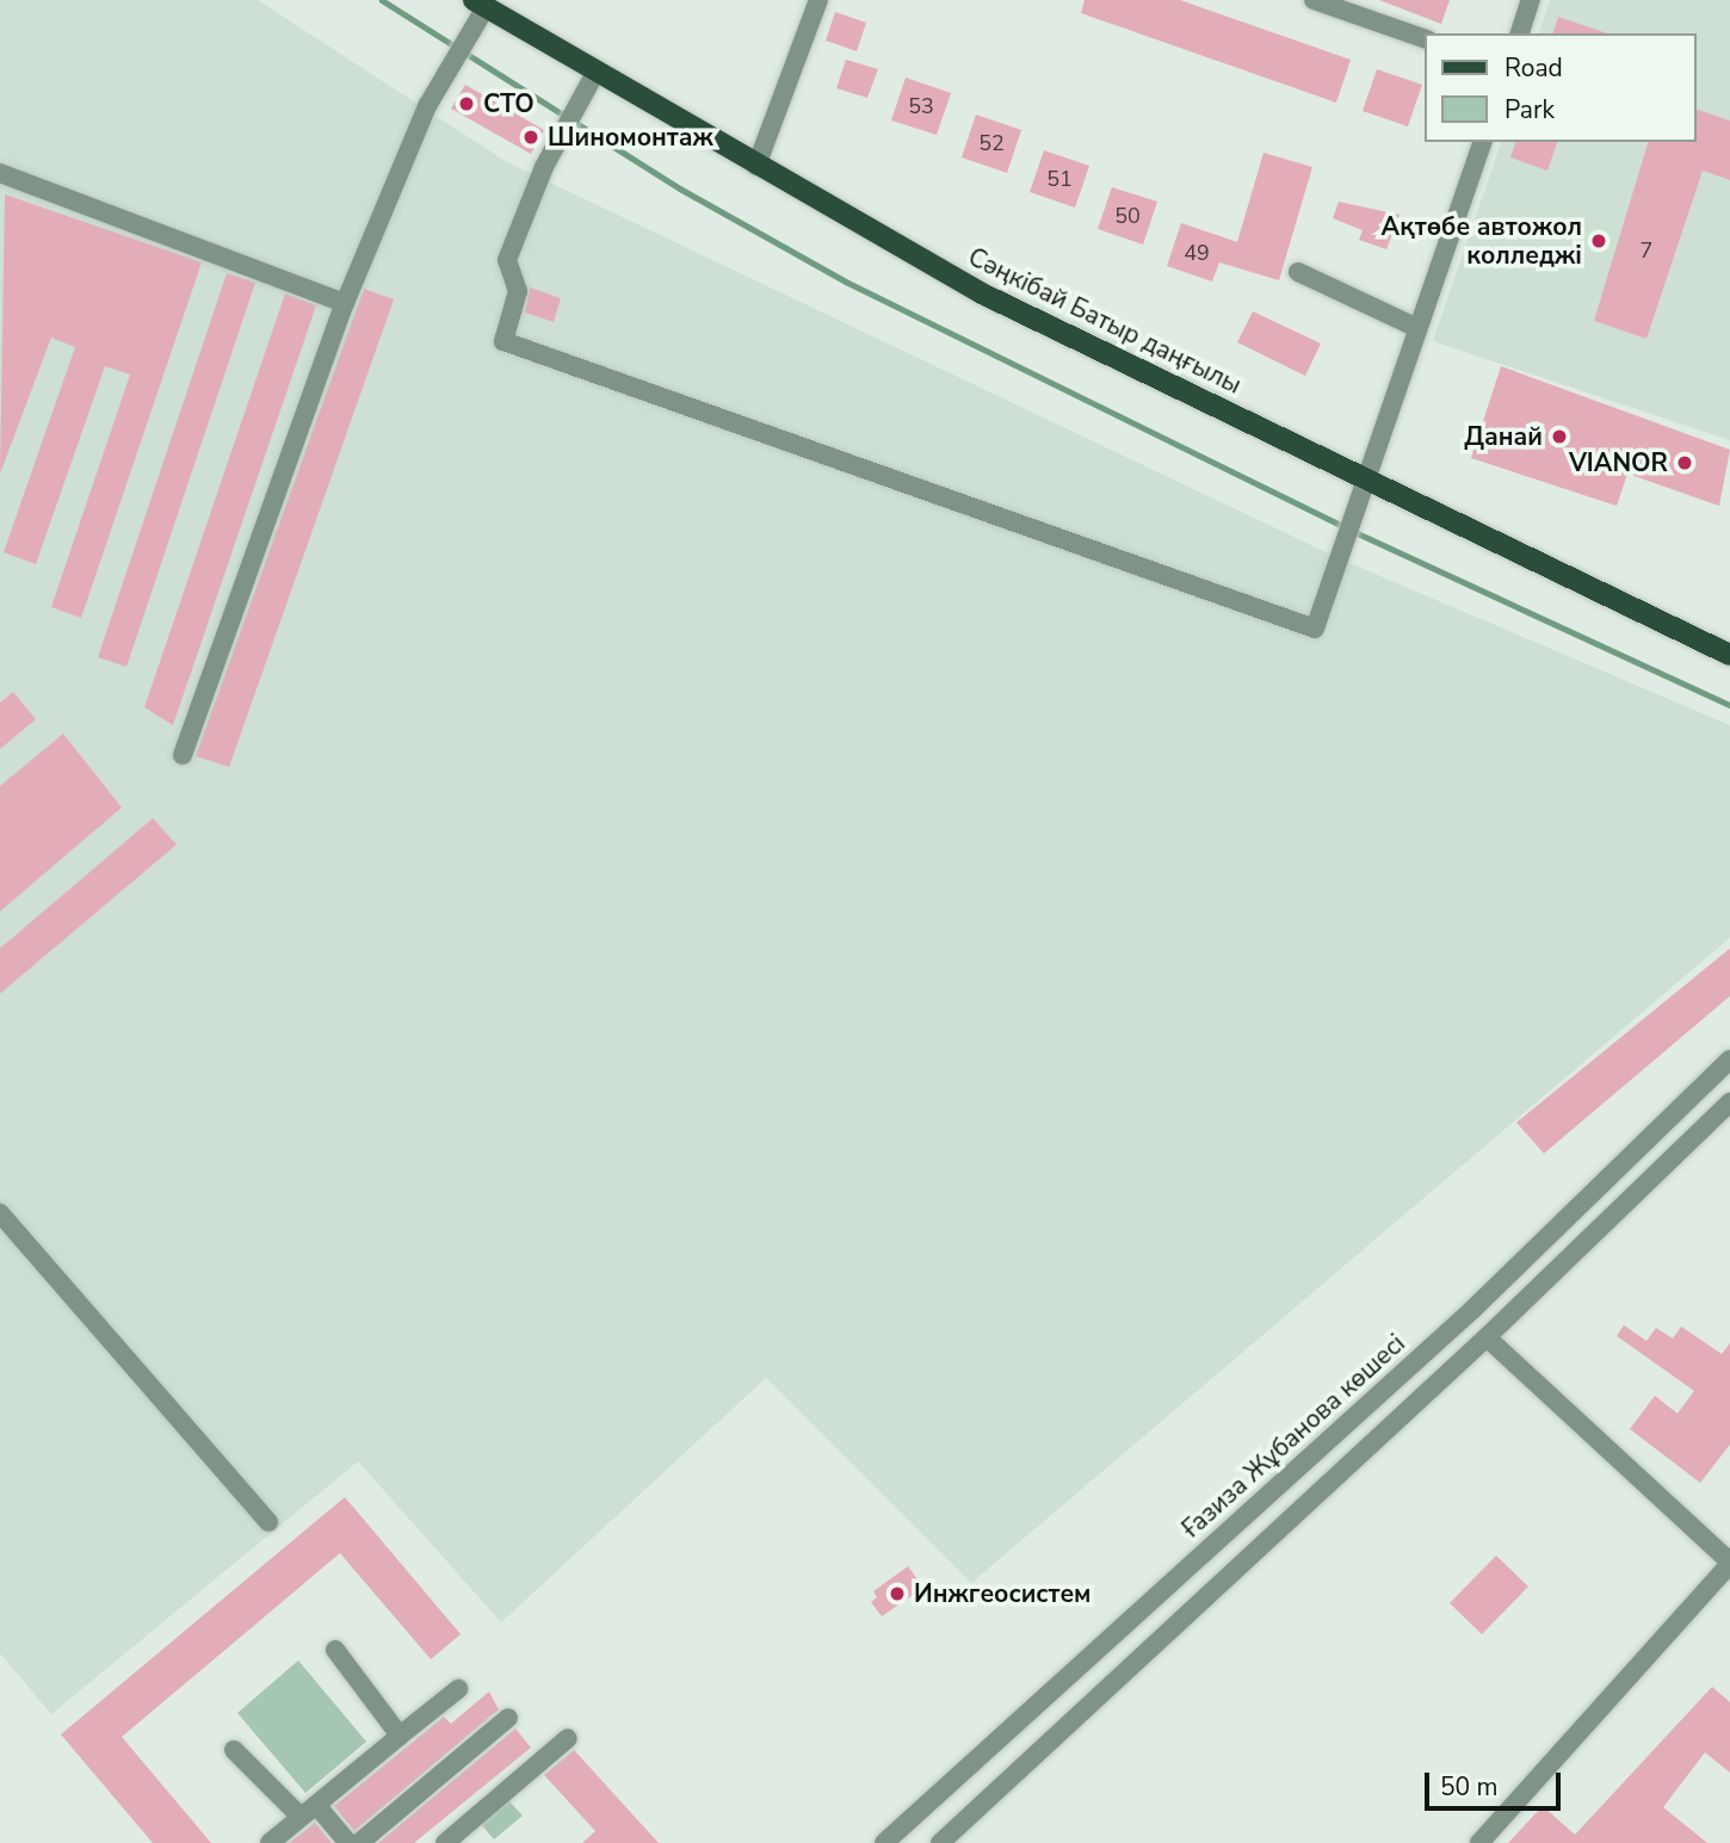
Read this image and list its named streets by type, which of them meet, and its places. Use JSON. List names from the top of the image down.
{
  "streets": {
    "main road": ["Сәңкібай Батыр даңғылы"],
    "street": ["Ғазиза Жұбанова көшесі"]
  },
  "places": [
    "СТО",
    "Шиномонтаж",
    "Ақтөбе автожол колледжі",
    "Данай",
    "VIANOR",
    "Инжгеосистем"
  ],
  "house_numbers": [
    "53",
    "52",
    "51",
    "50",
    "7",
    "49"
  ],
  "legend": ["Road", "Park"],
  "scale_bar": "50 m"
}
